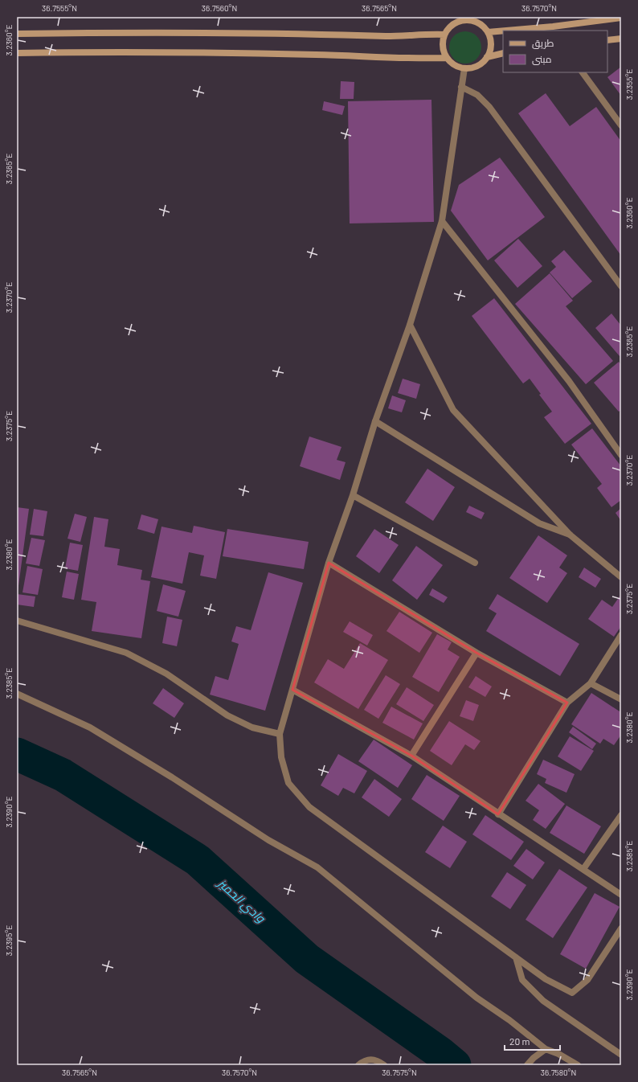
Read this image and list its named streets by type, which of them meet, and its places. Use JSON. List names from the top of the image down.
{
  "water": ["وادي الحميز"],
  "legend": ["طريق", "مبنى"],
  "scale_bar": "20 m",
  "coordinates": [
    "36.7555°N",
    "36.7560°N",
    "36.7565°N",
    "36.7570°N",
    "3.2360°E",
    "3.2355°E",
    "3.2365°E",
    "3.2370°E",
    "3.2375°E",
    "3.2380°E",
    "3.2385°E",
    "3.2390°E",
    "3.2395°E",
    "36.7575°N",
    "36.7580°N"
  ]
}
